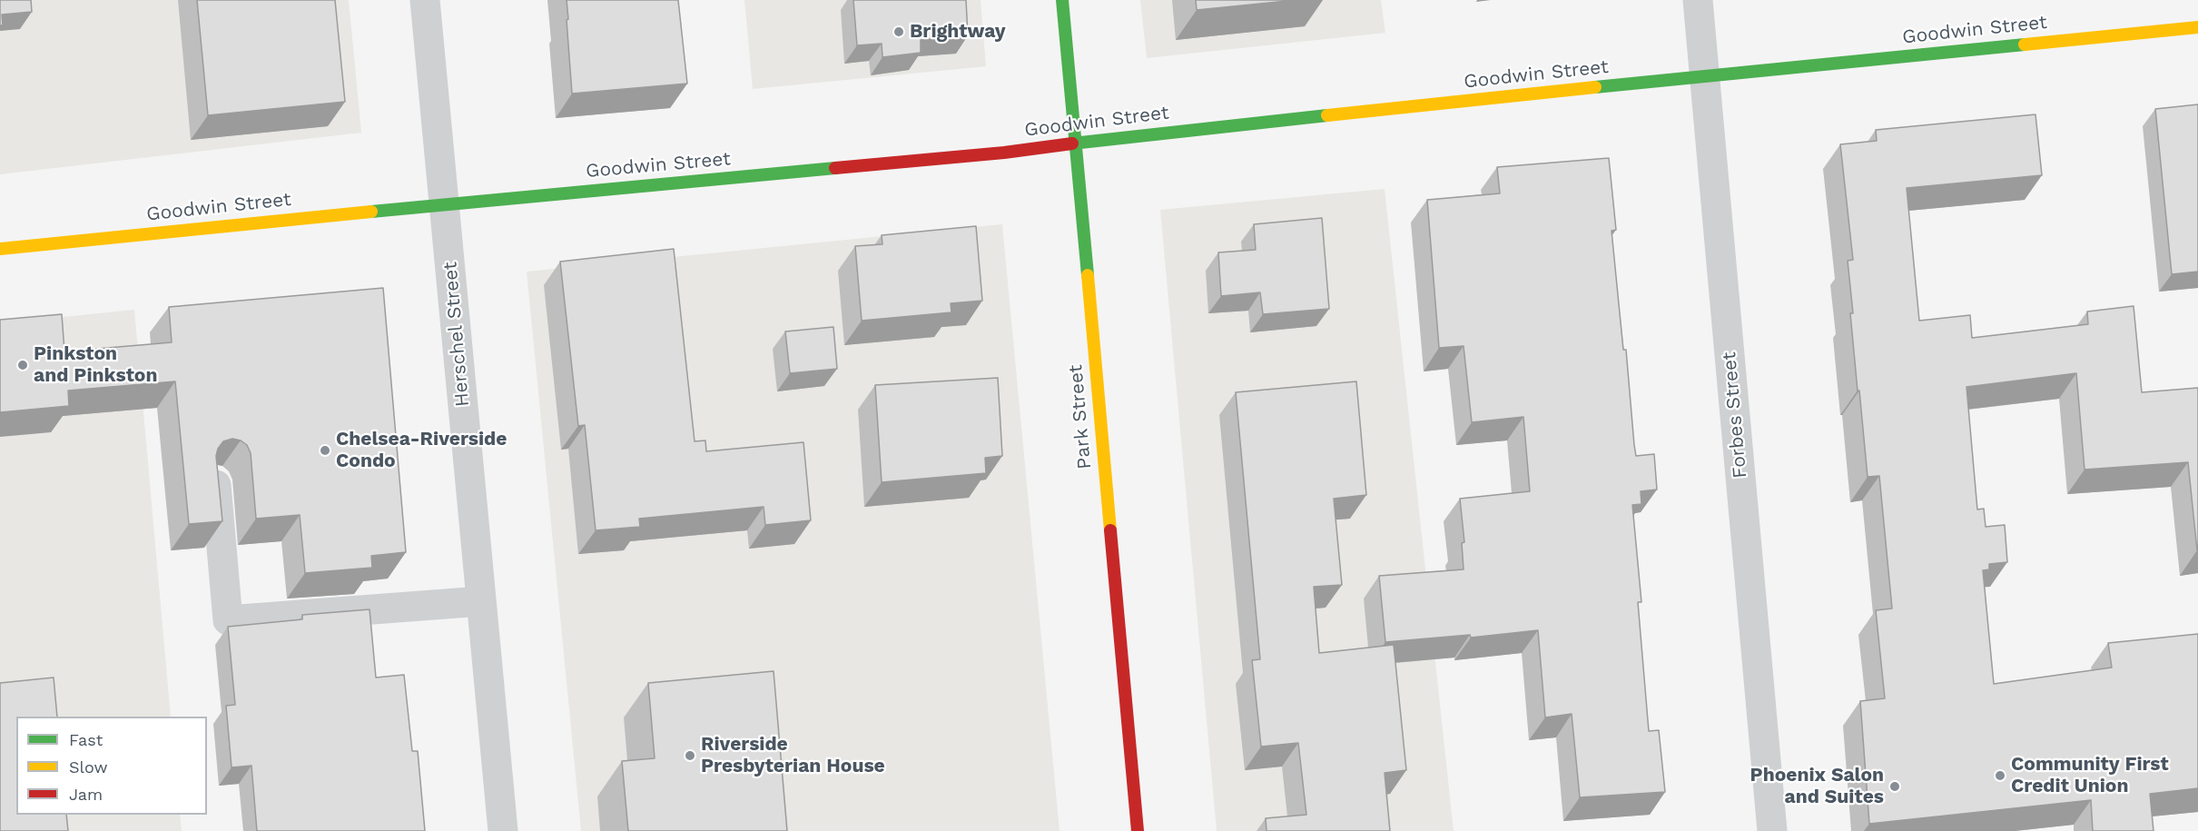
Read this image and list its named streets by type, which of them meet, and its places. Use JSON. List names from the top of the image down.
{
  "streets": {
    "street": [
      "Goodwin Street",
      "Herschel Street",
      "Forbes Street",
      "Park Street"
    ]
  },
  "crossings": [
    ["Goodwin Street", "Herschel Street"],
    ["Goodwin Street", "Forbes Street"],
    ["Goodwin Street", "Park Street"]
  ],
  "places": [
    "Brightway",
    "Pinkston and Pinkston",
    "Chelsea-Riverside Condo",
    "Riverside Presbyterian House",
    "Community First Credit Union",
    "Phoenix Salon and Suites"
  ],
  "legend": ["Fast", "Slow", "Jam"]
}
